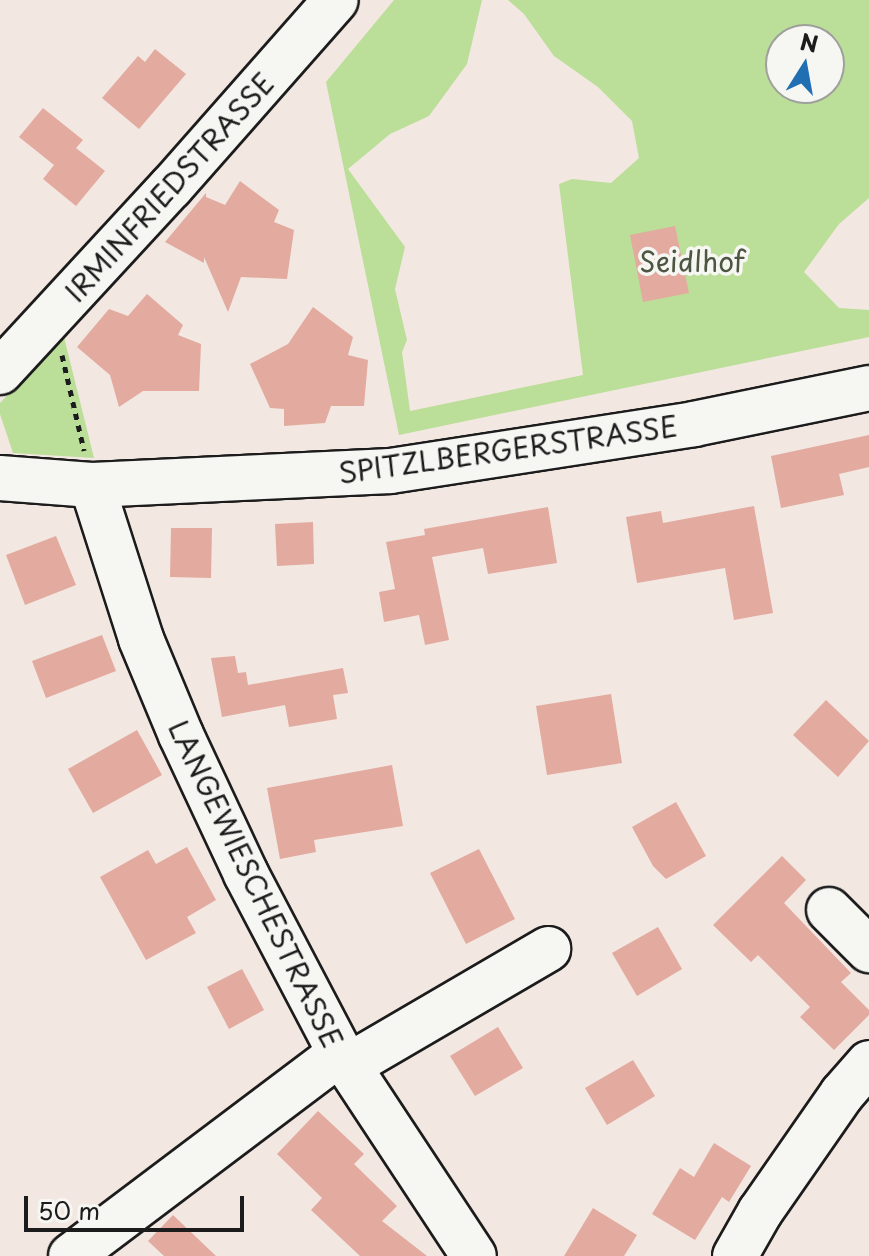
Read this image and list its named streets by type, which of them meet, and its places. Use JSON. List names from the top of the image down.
{
  "streets": {
    "street": ["IRMINFRIEDSTRASSE", "SPITZLBERGERSTRASSE", "LANGEWIESCHESTRASSE"]
  },
  "crossings": [
    ["SPITZLBERGERSTRASSE", "LANGEWIESCHESTRASSE"]
  ],
  "parks": ["Seidlhof"],
  "scale_bar": "50 m",
  "north": "top"
}
